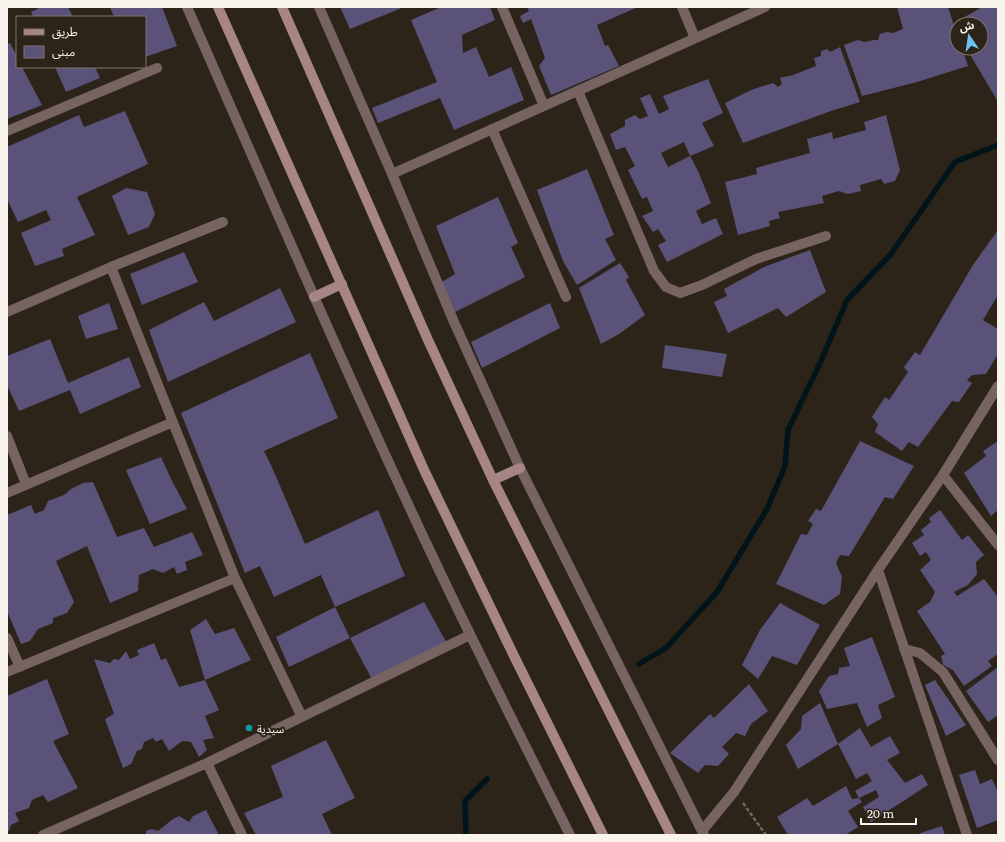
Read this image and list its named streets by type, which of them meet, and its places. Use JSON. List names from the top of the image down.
{
  "places": ["سيدية"],
  "legend": ["طريق", "مبنى"],
  "scale_bar": "20 m",
  "north": "top"
}
